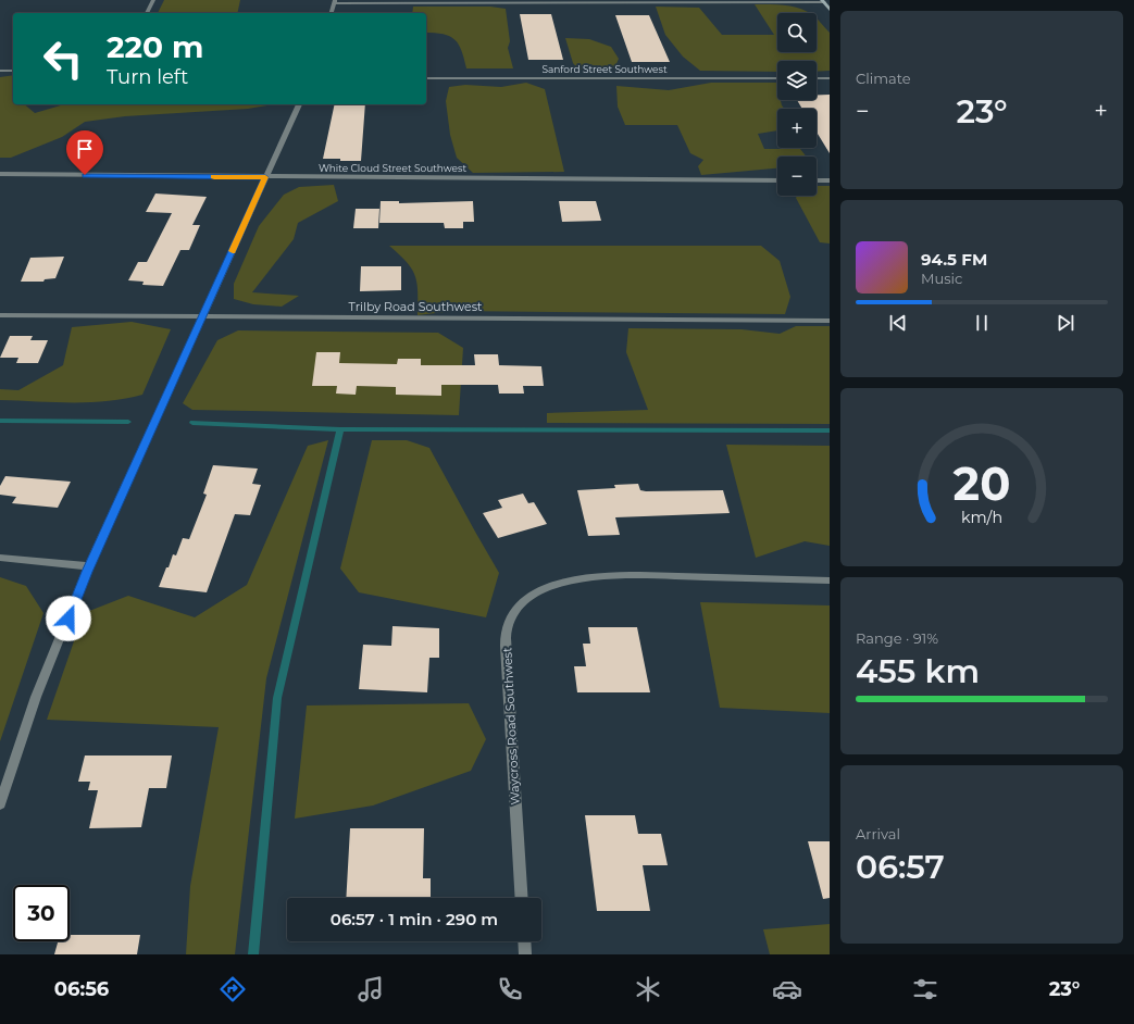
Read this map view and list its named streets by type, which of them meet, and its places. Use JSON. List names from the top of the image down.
{
  "streets": {
    "street": [
      "Sanford Street Southwest",
      "White Cloud Street Southwest",
      "Trilby Road Southwest",
      "Waycross Road Southwest"
    ]
  },
  "page": {
    "tile": [
      "Climate",
      ["Range · 91%", "455 km"],
      ["Arrival", "06:57"]
    ],
    "map_buttons": ["+", "−"],
    "turn": ["220 m", "Turn left"],
    "heat": ["−", "23°", "+"],
    "song": ["94.5 FM", "Music"],
    "limit": "30",
    "trip": "06:57 · 1 min · 290 m",
    "tabs": ["06:56", "23°"],
    "gauge": ["20", "km/h"]
  }
}
